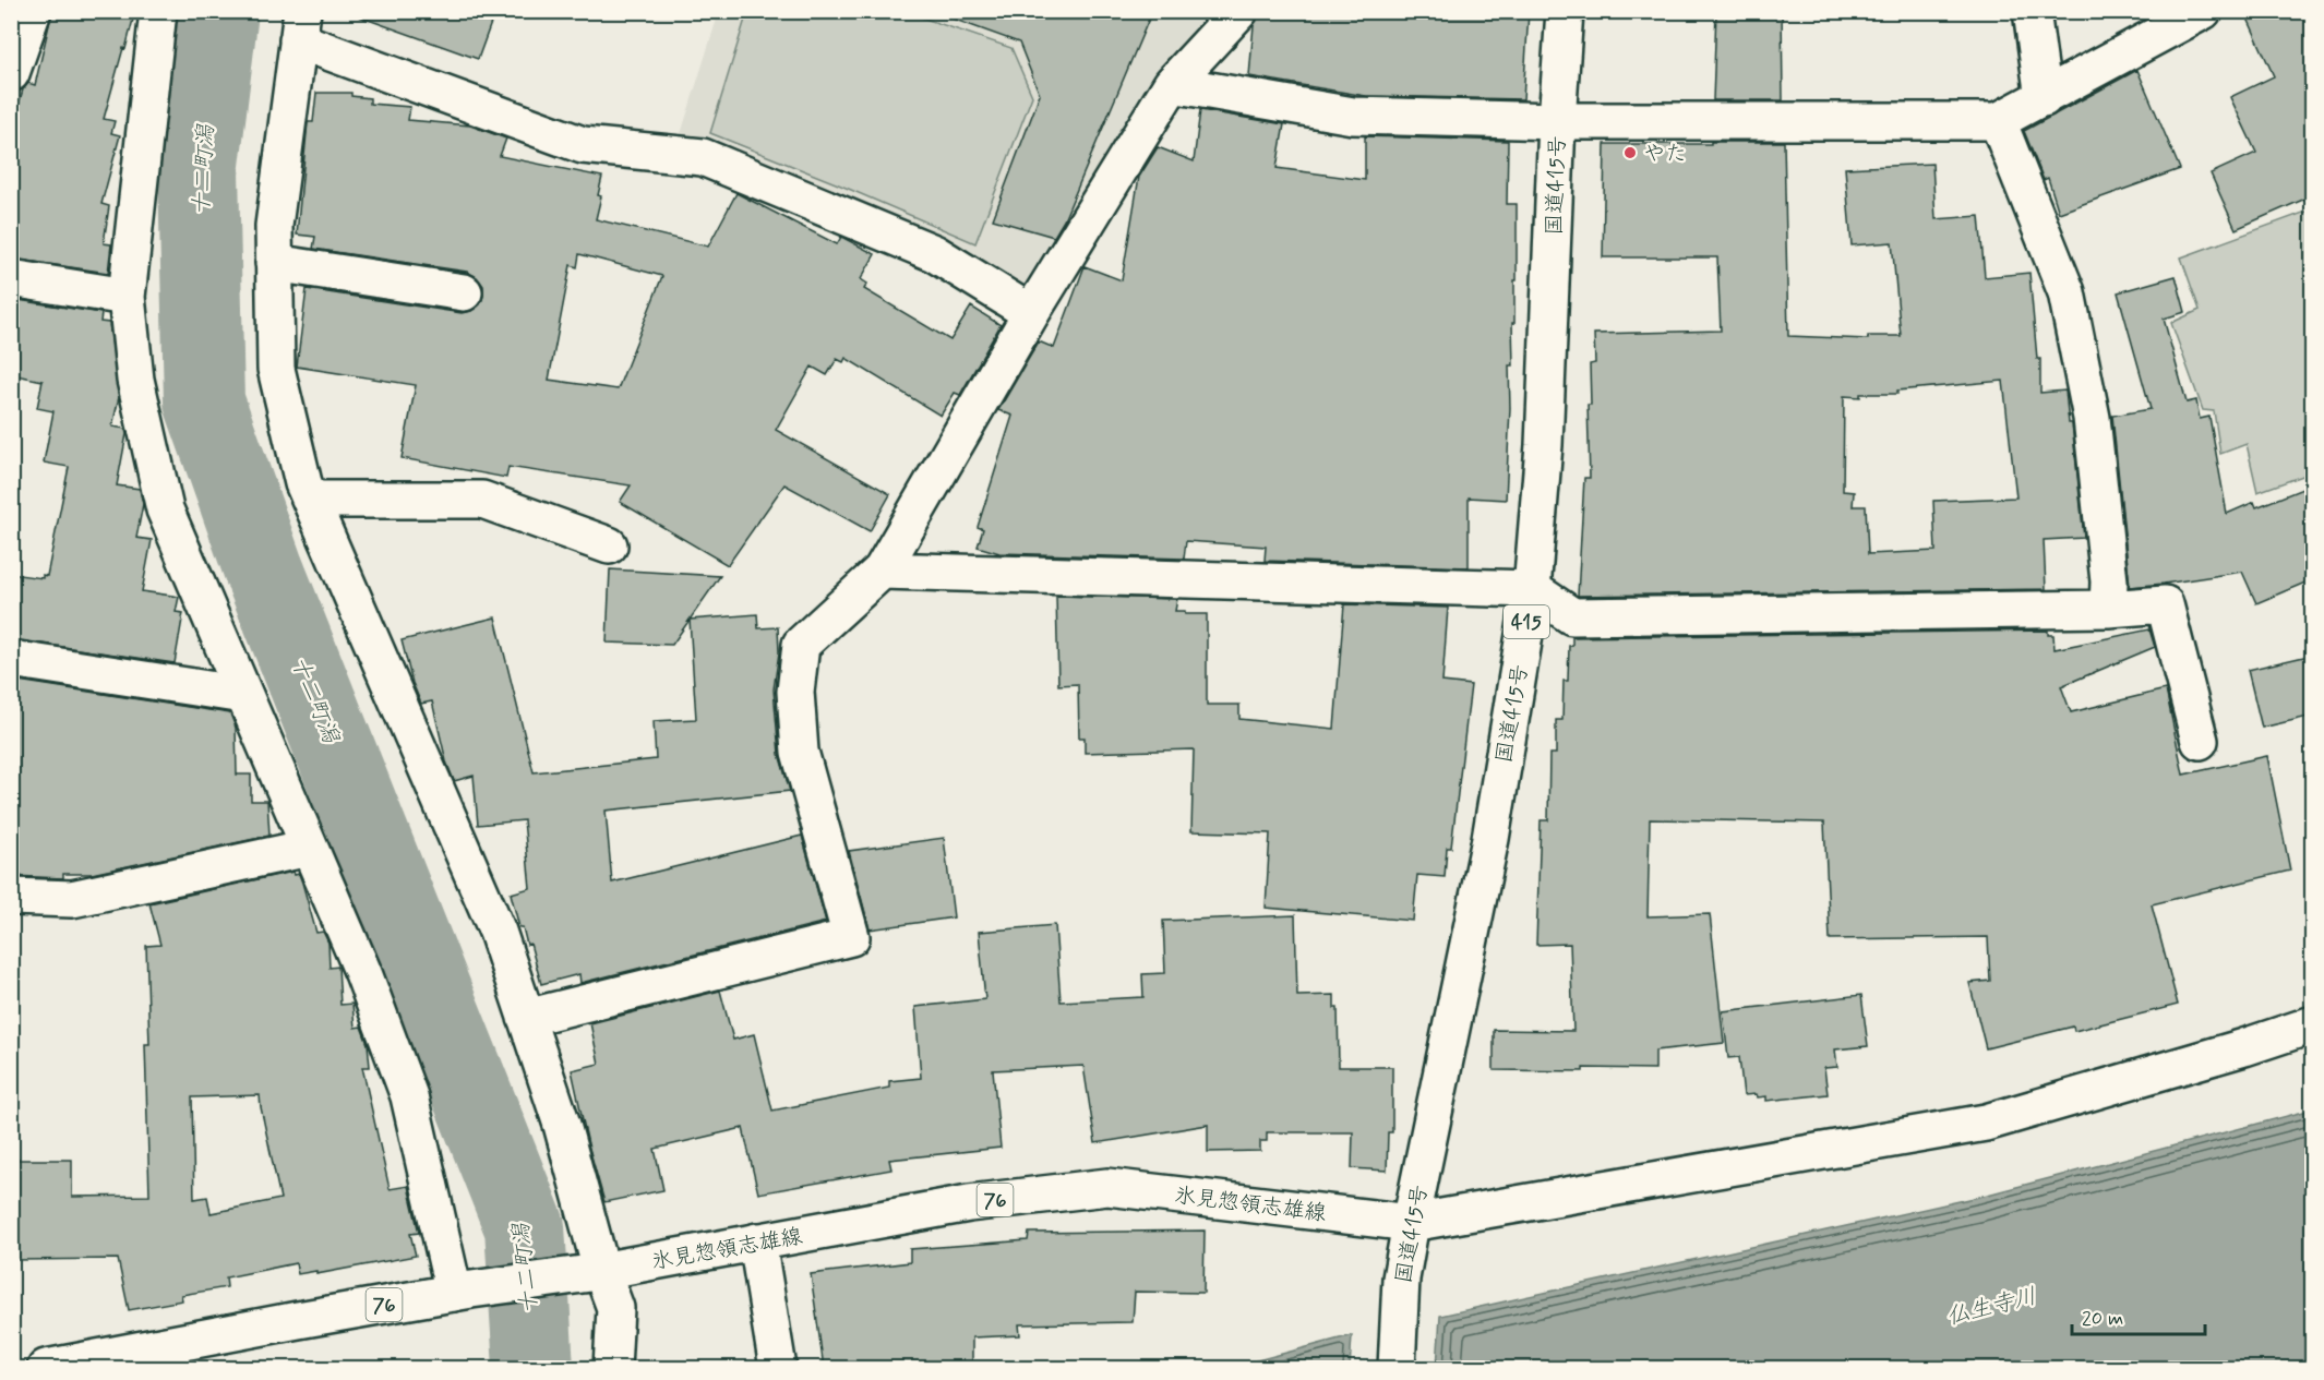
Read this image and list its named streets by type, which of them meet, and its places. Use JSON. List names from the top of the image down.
{
  "streets": {
    "main road": [
      "国道415号",
      "415",
      "76",
      "氷見惣領志雄線"
    ]
  },
  "crossings": [
    ["国道415号", "氷見惣領志雄線"]
  ],
  "water": ["十二町潟", "仏生寺川"],
  "places": ["やた"],
  "scale_bar": "20 m"
}
